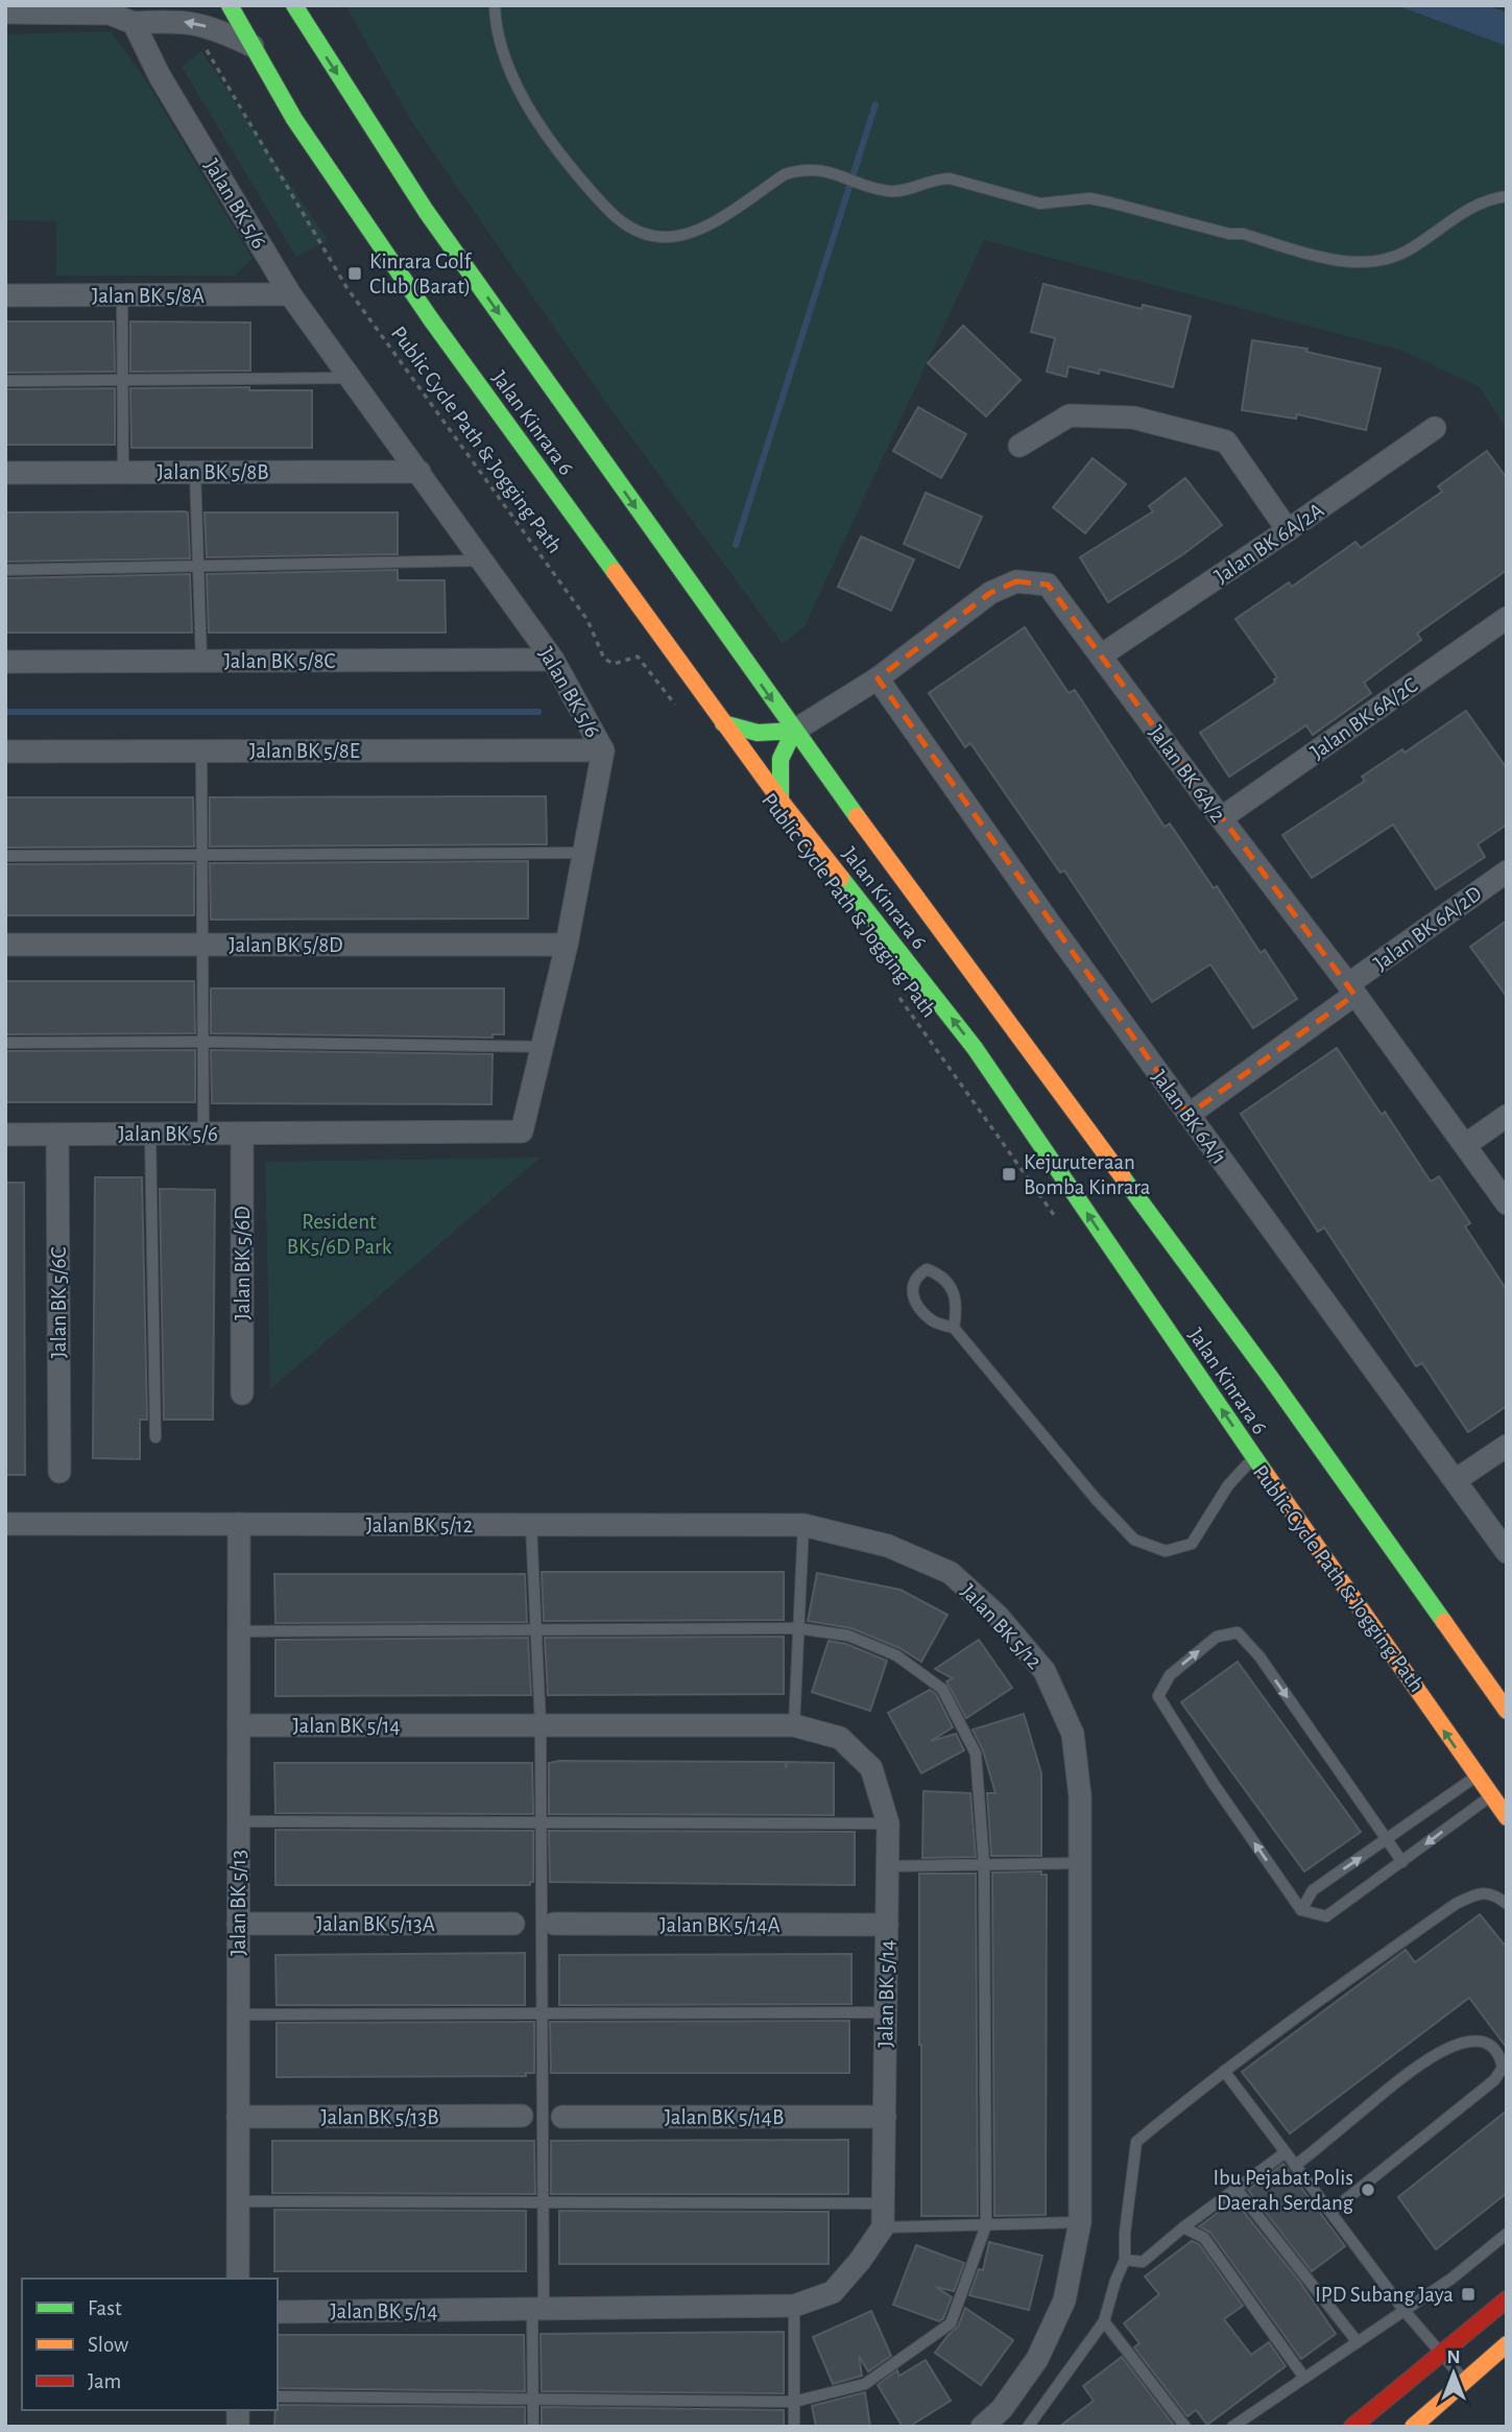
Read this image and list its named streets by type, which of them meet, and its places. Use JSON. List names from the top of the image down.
{
  "streets": {
    "main road": ["Jalan Kinrara 6"],
    "street": [
      "Jalan BK 5/6",
      "Jalan BK 5/8A",
      "Jalan BK 5/8B",
      "Jalan BK 6A/2A",
      "Jalan BK 5/8C",
      "Jalan BK 6A/2C",
      "Jalan BK 5/8E",
      "Jalan BK 6A/2",
      "Jalan BK 6A/2D",
      "Jalan BK 5/8D",
      "Jalan BK 6A/1",
      "Jalan BK 5/6D",
      "Jalan BK 5/6C",
      "Jalan BK 5/12",
      "Jalan BK 5/14",
      "Jalan BK 5/13",
      "Jalan BK 5/13A",
      "Jalan BK 5/14A",
      "Jalan BK 5/13B",
      "Jalan BK 5/14B"
    ],
    "path": ["Public Cycle Path & Jogging Path"]
  },
  "crossings": [
    ["Jalan BK 5/6", "Jalan BK 5/8A"],
    ["Jalan BK 5/6", "Jalan BK 5/8B"],
    ["Jalan BK 5/6", "Jalan BK 5/8C"],
    ["Jalan BK 5/6", "Jalan BK 5/8E"],
    ["Jalan BK 5/6", "Jalan BK 5/8D"],
    ["Jalan BK 5/6", "Jalan BK 5/6D"],
    ["Jalan BK 5/6", "Jalan BK 5/6C"],
    ["Jalan Kinrara 6", "Jalan BK 6A/2"],
    ["Jalan BK 6A/2A", "Jalan BK 6A/2"],
    ["Jalan BK 6A/2C", "Jalan BK 6A/2"],
    ["Jalan BK 6A/2", "Jalan BK 6A/2D"],
    ["Jalan BK 6A/2", "Jalan BK 6A/1"],
    ["Jalan BK 6A/2D", "Jalan BK 6A/1"],
    ["Jalan BK 5/12", "Jalan BK 5/13"],
    ["Jalan BK 5/14", "Jalan BK 5/13"],
    ["Jalan BK 5/14", "Jalan BK 5/14A"],
    ["Jalan BK 5/14", "Jalan BK 5/14B"],
    ["Jalan BK 5/13", "Jalan BK 5/13A"],
    ["Jalan BK 5/13", "Jalan BK 5/13B"]
  ],
  "parks": ["Resident BK5/6D Park"],
  "places": {
    "transit": ["Kinrara Golf Club (Barat)", "Kejuruteraan Bomba Kinrara", "IPD Subang Jaya"],
    "other": ["Ibu Pejabat Polis Daerah Serdang"]
  },
  "legend": ["Fast", "Slow", "Jam"],
  "north": "top"
}
